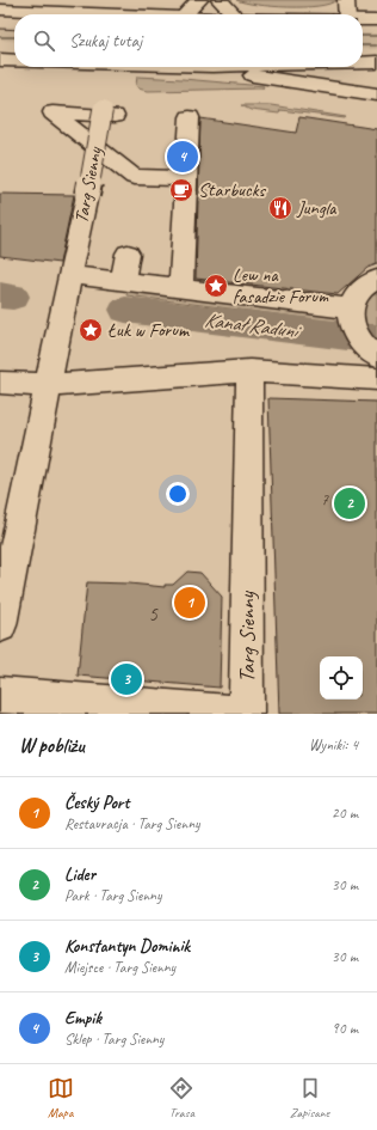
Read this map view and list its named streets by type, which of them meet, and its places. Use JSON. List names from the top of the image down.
{
  "streets": {
    "street": ["Targ Sienny"]
  },
  "water": ["Kanał Raduni"],
  "places": {
    "cafe": ["Starbucks"],
    "restaurant": ["Jungla"],
    "place": ["Lew na fasadzie Forum", "Łuk w Forum"]
  },
  "house_numbers": ["7", "5"],
  "page": {
    "search": "Szukaj tutaj",
    "pins": [
      "4",
      "2",
      "1",
      "3"
    ],
    "heading": ["W pobliżu", "Wyniki: 4"],
    "list": [
      {
        "mark": "1",
        "name": "Český Port",
        "note": "Restauracja · Targ Sienny",
        "value": "20 m"
      },
      {
        "mark": "2",
        "name": "Lider",
        "note": "Park · Targ Sienny",
        "value": "30 m"
      },
      {
        "mark": "3",
        "name": "Konstantyn Dominik",
        "note": "Miejsce · Targ Sienny",
        "value": "30 m"
      },
      {
        "mark": "4",
        "name": "Empik",
        "note": "Sklep · Targ Sienny",
        "value": "90 m"
      }
    ],
    "nav": ["Mapa", "Trasa", "Zapisane"]
  }
}
